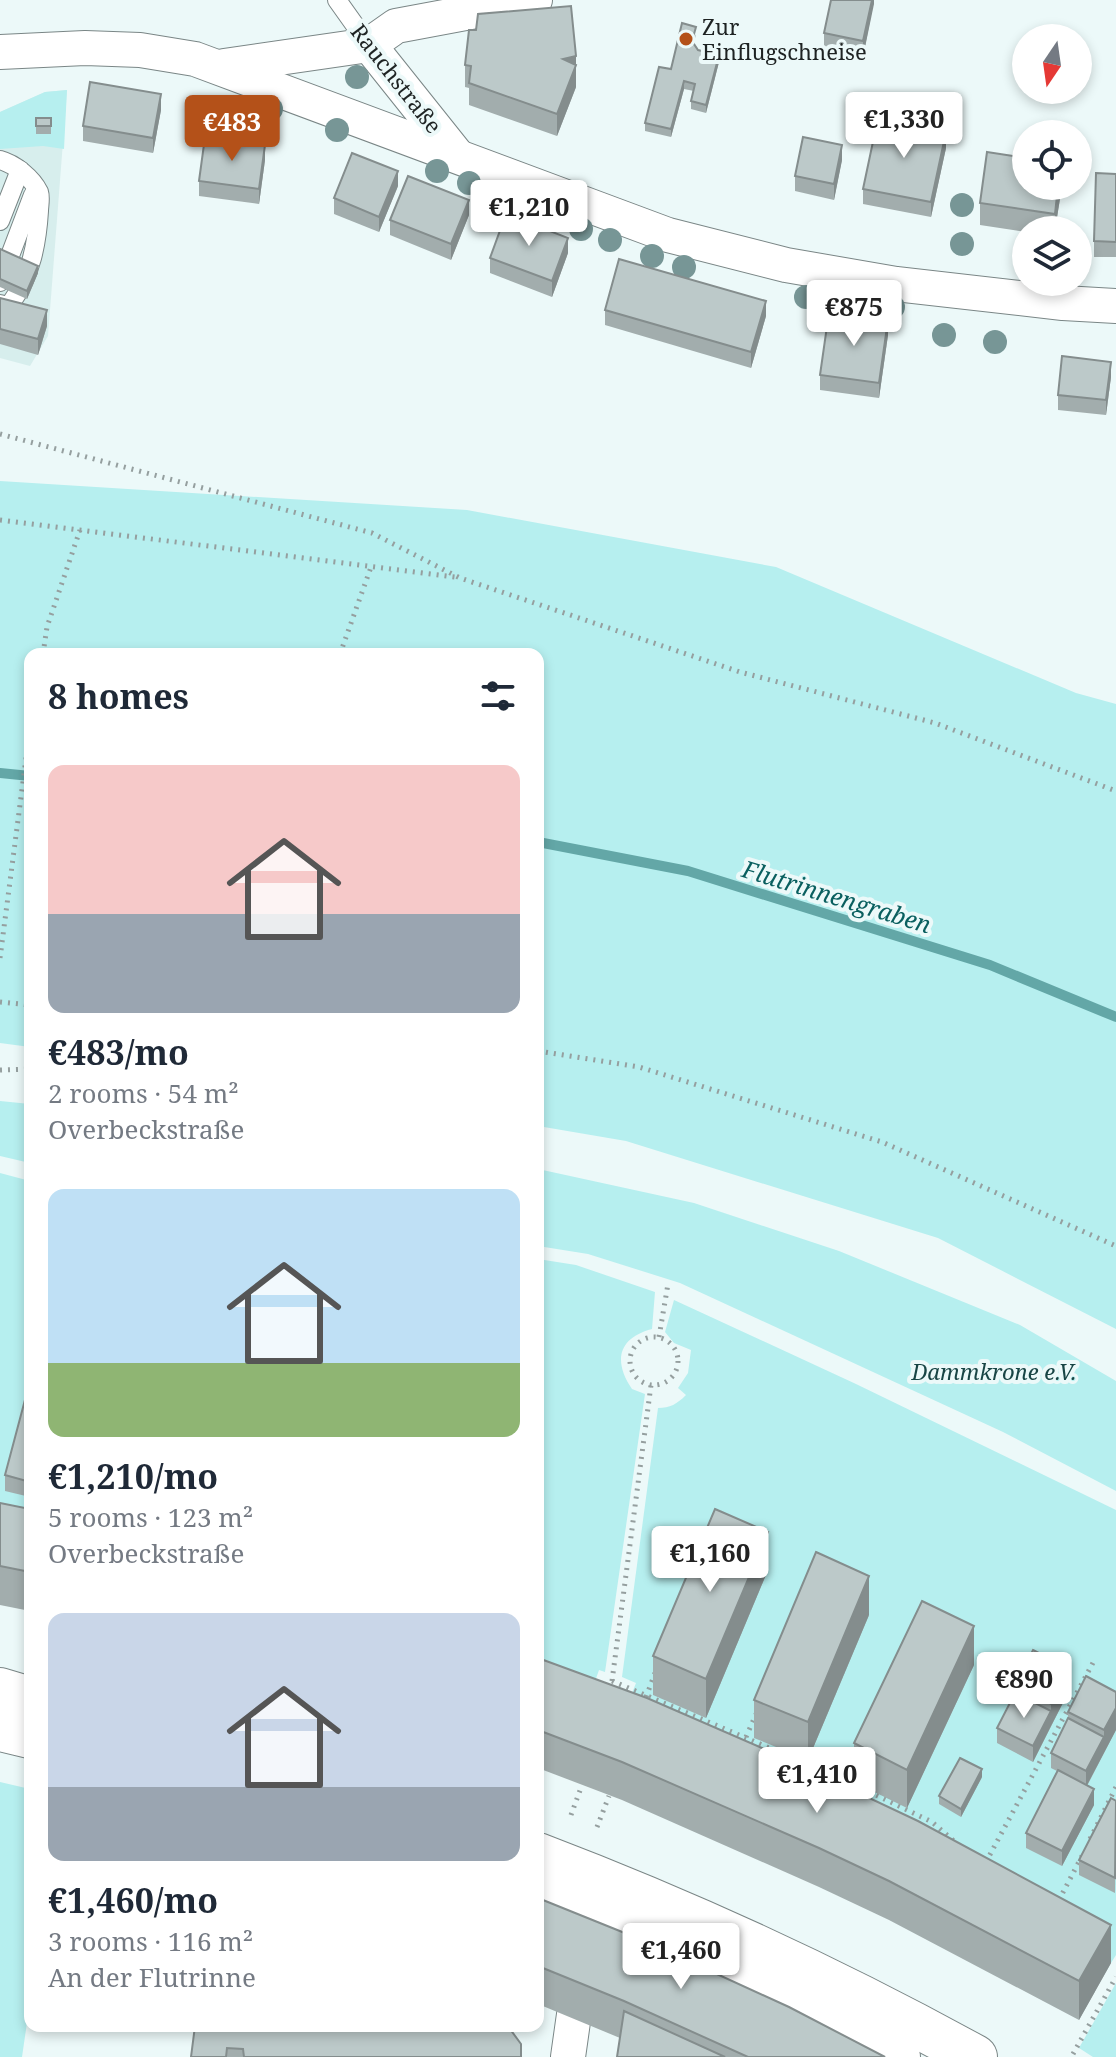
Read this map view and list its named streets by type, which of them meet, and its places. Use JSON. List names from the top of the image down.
{
  "streets": {
    "street": ["Rauchstraße"]
  },
  "water": ["Flutrinnengraben"],
  "parks": ["Dammkrone e.V."],
  "places": ["Zur Einflugschneise"],
  "north": "bottom",
  "page": {
    "price": [
      "€1,330",
      "€483",
      "€1,210",
      "€875",
      "€1,160",
      "€890",
      "€1,410",
      "€1,460"
    ],
    "heading": "8 homes",
    "list": [
      {
        "name": "€483/mo",
        "note": "2 rooms · 54 m² · Overbeckstraße"
      },
      {
        "name": "€1,210/mo",
        "note": "5 rooms · 123 m² · Overbeckstraße"
      },
      {
        "name": "€1,460/mo",
        "note": "3 rooms · 116 m² · An der Flutrinne"
      }
    ]
  }
}
